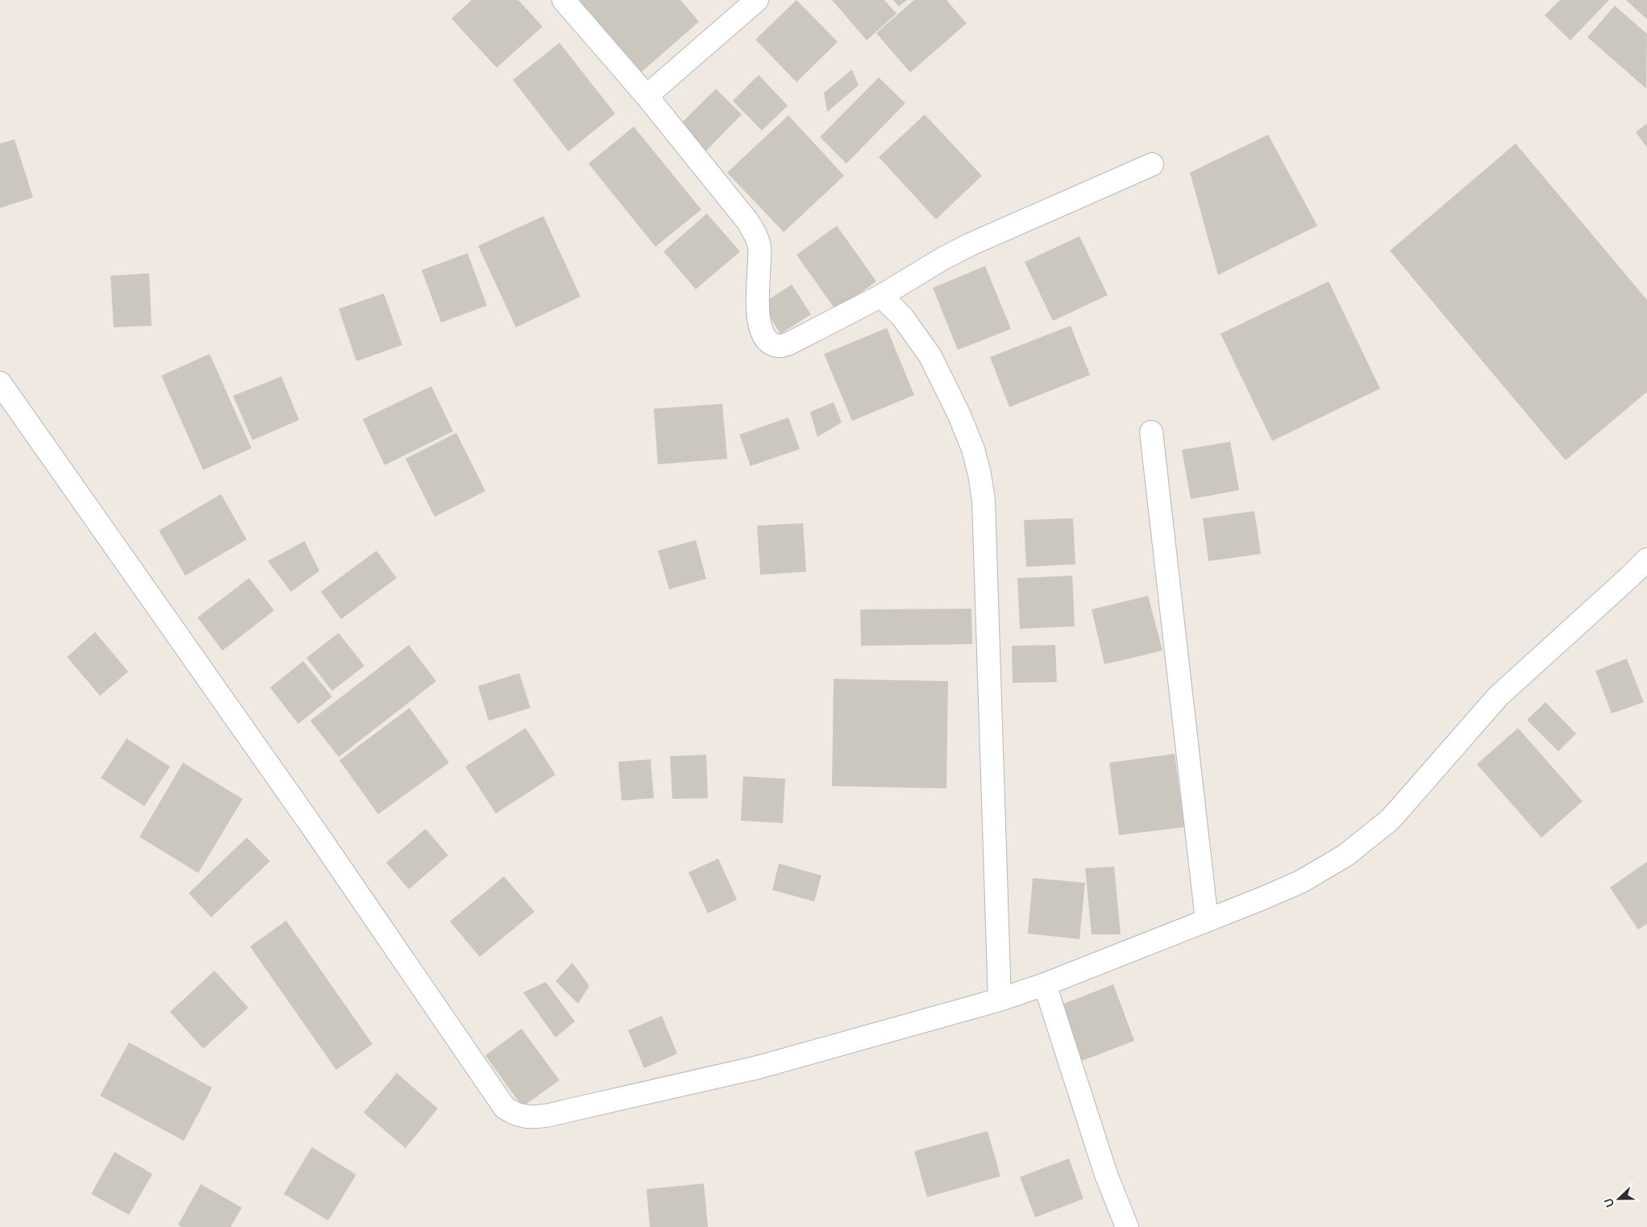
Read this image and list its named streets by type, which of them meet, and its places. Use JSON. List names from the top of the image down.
{
  "north": "left"
}
